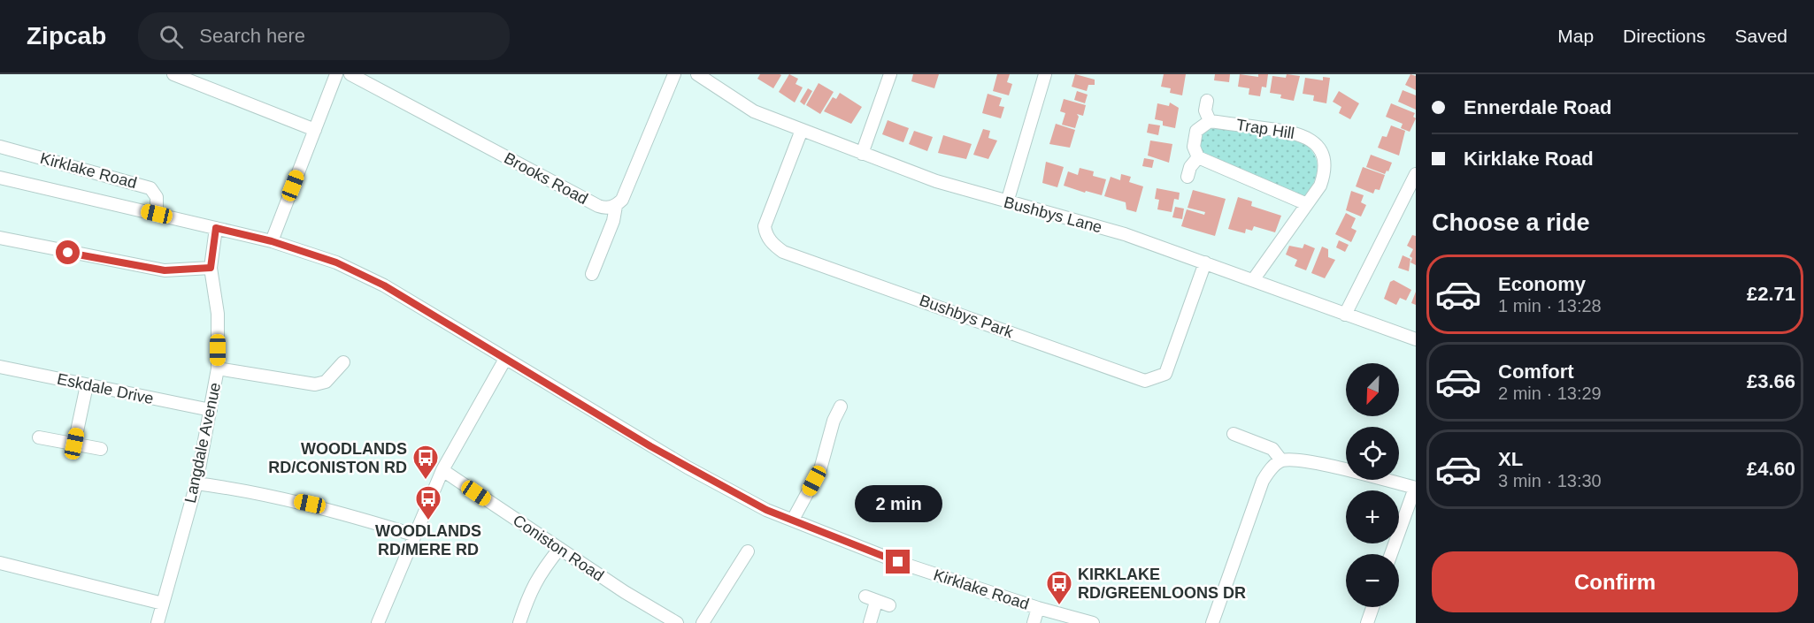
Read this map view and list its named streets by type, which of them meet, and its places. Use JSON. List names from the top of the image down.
{
  "streets": {
    "street": [
      "Trap Hill",
      "Kirklake Road",
      "Brooks Road",
      "Bushbys Lane",
      "Bushbys Park",
      "Eskdale Drive",
      "Langdale Avenue",
      "Coniston Road"
    ]
  },
  "crossings": [
    ["Trap Hill", "Bushbys Lane"],
    ["Kirklake Road", "Langdale Avenue"],
    ["Bushbys Lane", "Bushbys Park"],
    ["Eskdale Drive", "Langdale Avenue"]
  ],
  "places": {
    "bus stop": ["WOODLANDS RD/CONISTON RD", "WOODLANDS RD/MERE RD", "KIRKLAKE RD/GREENLOONS DR"]
  },
  "north": "bottom left",
  "page": {
    "header": "Zipcab",
    "search": "Search here",
    "nav": ["Map", "Directions", "Saved"],
    "banner": ["Ennerdale Road", "Kirklake Road"],
    "heading": "Choose a ride",
    "list": [
      {
        "name": "Economy",
        "note": "1 min · 13:28",
        "value": "£2.71"
      },
      {
        "name": "Comfort",
        "note": "2 min · 13:29",
        "value": "£3.66"
      },
      {
        "name": "XL",
        "note": "3 min · 13:30",
        "value": "£4.60"
      }
    ],
    "map_buttons": ["+", "−"],
    "bubble": "2 min",
    "buttons": "Confirm"
  }
}
